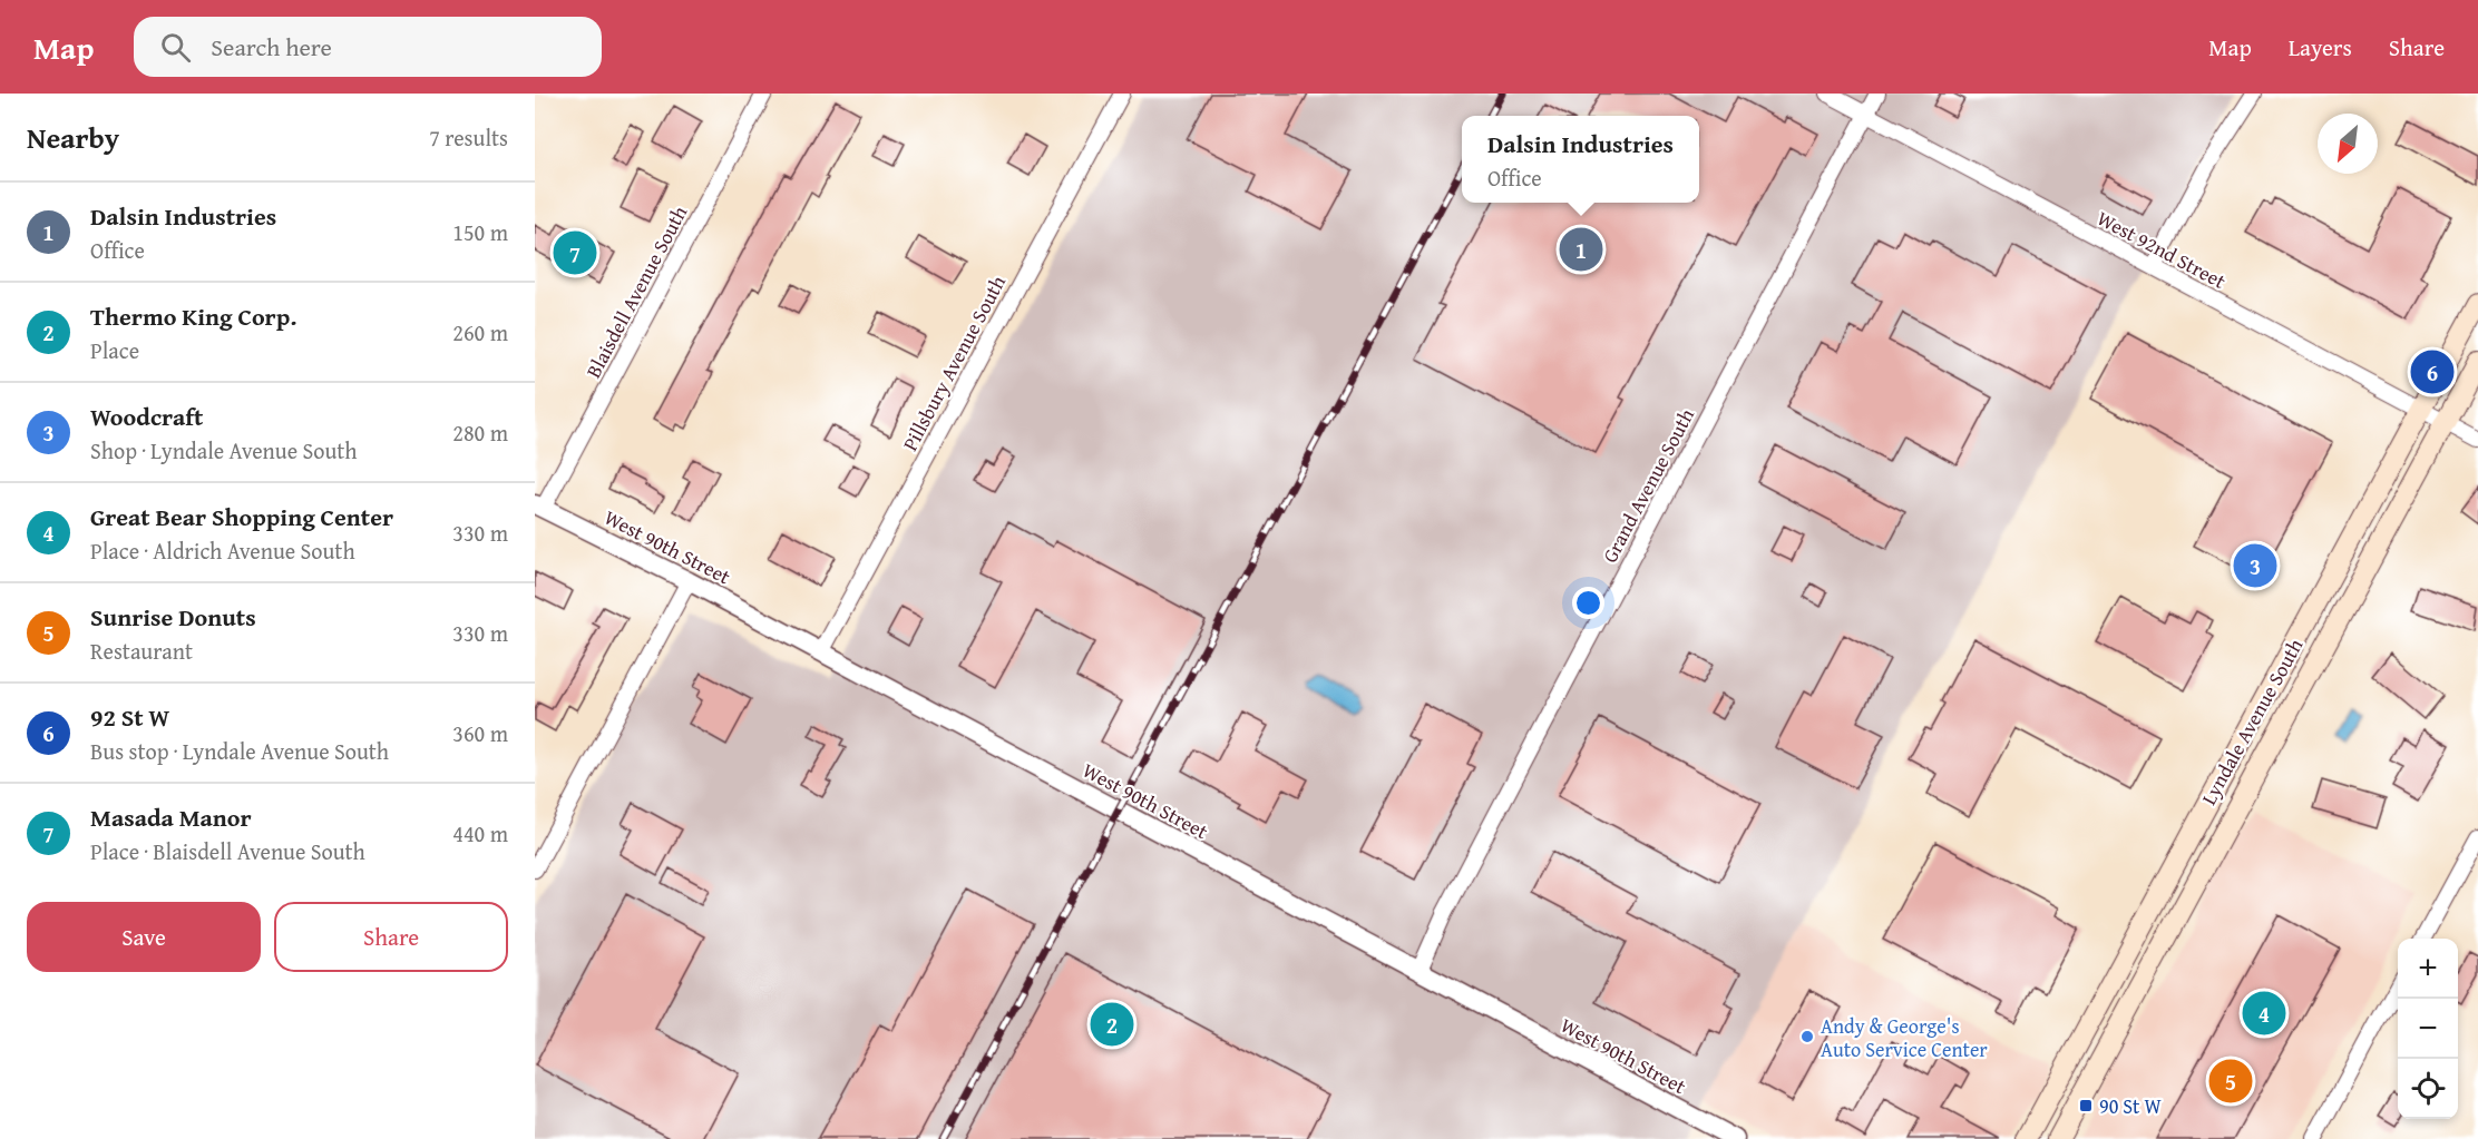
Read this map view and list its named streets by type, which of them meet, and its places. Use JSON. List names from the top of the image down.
{
  "streets": {
    "main road": ["Lyndale Avenue South"],
    "street": [
      "West 92nd Street",
      "Blaisdell Avenue South",
      "Pillsbury Avenue South",
      "Grand Avenue South",
      "West 90th Street"
    ]
  },
  "crossings": [
    ["West 92nd Street", "Grand Avenue South"],
    ["West 92nd Street", "Lyndale Avenue South"],
    ["Blaisdell Avenue South", "West 90th Street"],
    ["Pillsbury Avenue South", "West 90th Street"],
    ["Grand Avenue South", "West 90th Street"]
  ],
  "places": {
    "other": ["Andy & George's Auto Service Center"],
    "transit": ["90 St W"]
  },
  "north": "bottom left",
  "page": {
    "header": "Map",
    "search": "Search here",
    "nav": ["Map", "Layers", "Share"],
    "heading": ["Nearby", "7 results"],
    "popup": ["Dalsin Industries", "Office"],
    "list": [
      {
        "mark": "1",
        "name": "Dalsin Industries",
        "note": "Office",
        "value": "150 m"
      },
      {
        "mark": "2",
        "name": "Thermo King Corp.",
        "note": "Place",
        "value": "260 m"
      },
      {
        "mark": "3",
        "name": "Woodcraft",
        "note": "Shop · Lyndale Avenue South",
        "value": "280 m"
      },
      {
        "mark": "4",
        "name": "Great Bear Shopping Center",
        "note": "Place · Aldrich Avenue South",
        "value": "330 m"
      },
      {
        "mark": "5",
        "name": "Sunrise Donuts",
        "note": "Restaurant",
        "value": "330 m"
      },
      {
        "mark": "6",
        "name": "92 St W",
        "note": "Bus stop · Lyndale Avenue South",
        "value": "360 m"
      },
      {
        "mark": "7",
        "name": "Masada Manor",
        "note": "Place · Blaisdell Avenue South",
        "value": "440 m"
      }
    ],
    "pins": [
      "1",
      "7",
      "6",
      "3",
      "4",
      "2",
      "5"
    ],
    "buttons": ["Save", "Share"],
    "map_buttons": ["+", "−"]
  }
}
